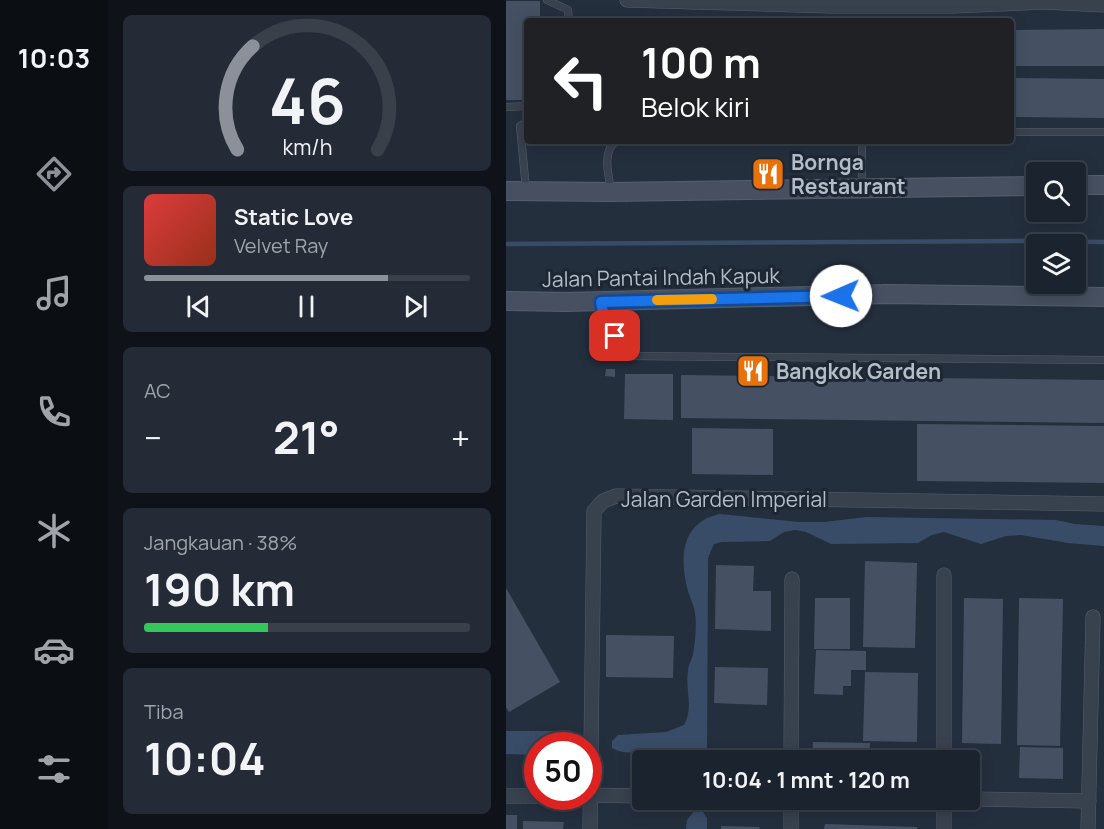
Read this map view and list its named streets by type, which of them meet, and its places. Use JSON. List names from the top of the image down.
{
  "streets": {
    "main road": ["Jalan Pantai Indah Kapuk"],
    "street": ["Jalan Garden Imperial"]
  },
  "places": {
    "restaurant": ["Bornga Restaurant", "Bangkok Garden"]
  },
  "page": {
    "tabs": "10:03",
    "turn": ["100 m", "Belok kiri"],
    "song": ["Static Love", "Velvet Ray"],
    "tile": [
      "AC",
      ["Jangkauan · 38%", "190 km"],
      ["Tiba", "10:04"]
    ],
    "heat": ["−", "21°", "+"],
    "limit": "50",
    "trip": "10:04 · 1 mnt · 120 m",
    "gauge": ["46", "km/h"]
  }
}
